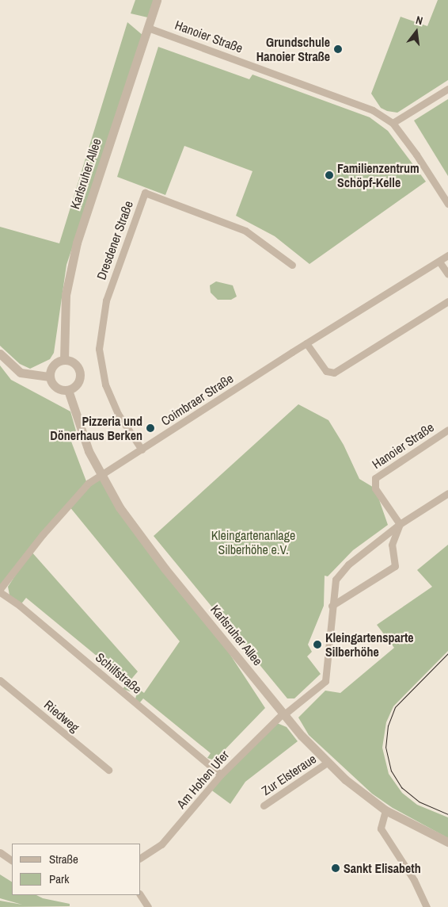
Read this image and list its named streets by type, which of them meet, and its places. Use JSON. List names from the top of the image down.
{
  "streets": {
    "street": [
      "Hanoier Straße",
      "Karlsruher Allee",
      "Dresdener Straße",
      "Coimbraer Straße",
      "Schilfstraße",
      "Riedweg",
      "Zur Elsteraue",
      "Am Hohen Ufer"
    ]
  },
  "crossings": [
    ["Hanoier Straße", "Karlsruher Allee"],
    ["Karlsruher Allee", "Coimbraer Straße"],
    ["Karlsruher Allee", "Zur Elsteraue"],
    ["Karlsruher Allee", "Am Hohen Ufer"],
    ["Dresdener Straße", "Coimbraer Straße"],
    ["Schilfstraße", "Am Hohen Ufer"]
  ],
  "parks": ["Kleingartenanlage Silberhöhe e.V."],
  "places": [
    "Grundschule Hanoier Straße",
    "Familienzentrum Schöpf-Kelle",
    "Pizzeria und Dönerhaus Berken",
    "Kleingartensparte Silberhöhe",
    "Sankt Elisabeth"
  ],
  "legend": ["Straße", "Park"],
  "north": "top"
}
